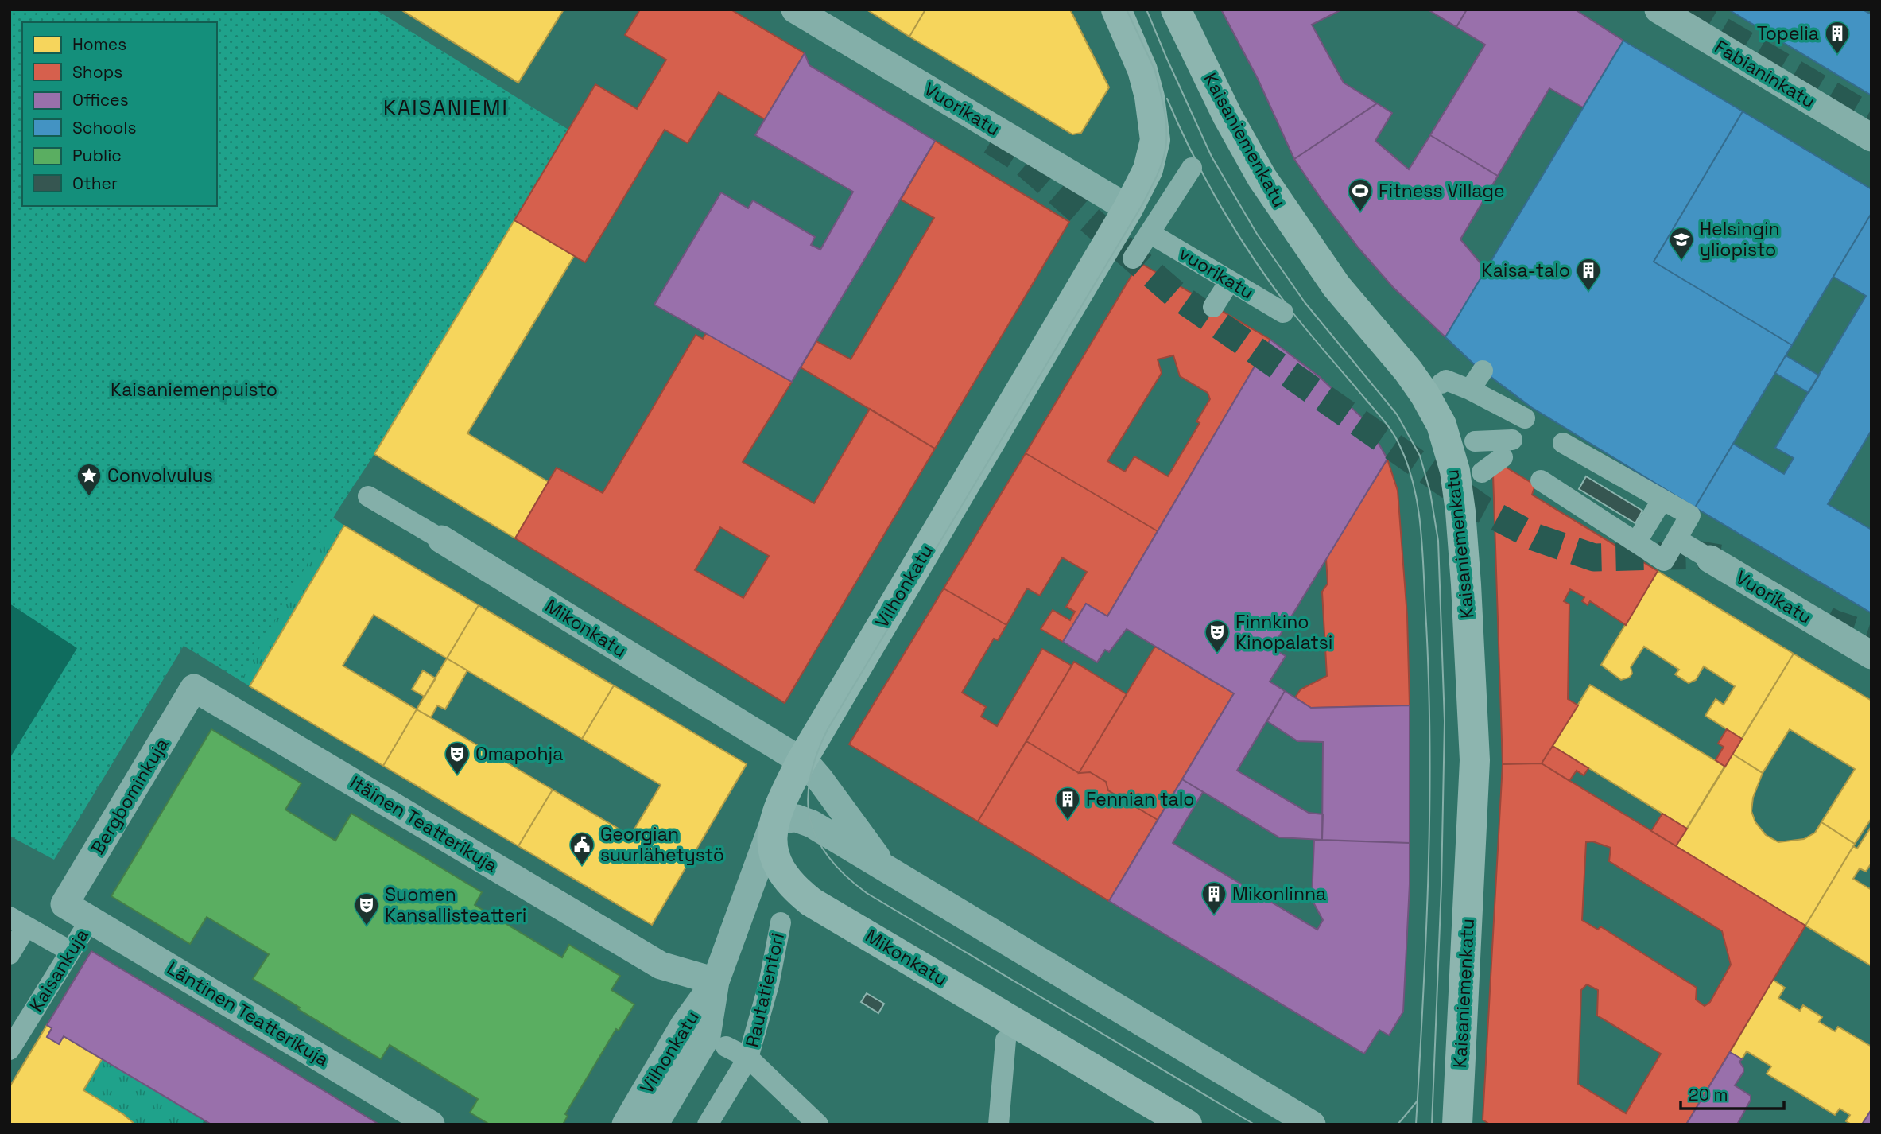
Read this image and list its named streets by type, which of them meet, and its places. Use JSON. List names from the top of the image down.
{
  "streets": {
    "main road": ["Kaisaniemenkatu", "Vilhonkatu", "Mikonkatu"],
    "street": [
      "Fabianinkatu",
      "Vuorikatu",
      "vuorikatu",
      "Bergbominkuja",
      "Itäinen Teatterikuja",
      "Kaisankuja",
      "Rautatientori",
      "Läntinen Teatterikuja"
    ]
  },
  "crossings": [
    ["Vuorikatu", "Vilhonkatu"],
    ["Vilhonkatu", "Mikonkatu"],
    ["Vilhonkatu", "Itäinen Teatterikuja"],
    ["Bergbominkuja", "Itäinen Teatterikuja"],
    ["Bergbominkuja", "Läntinen Teatterikuja"],
    ["Kaisankuja", "Läntinen Teatterikuja"]
  ],
  "districts": ["KAISANIEMI"],
  "parks": ["Kaisaniemenpuisto"],
  "places": {
    "building": [
      "Topelia",
      "Kaisa-talo",
      "Fennian talo",
      "Mikonlinna"
    ],
    "sports": ["Fitness Village"],
    "school or university": ["Helsingin yliopisto"],
    "place": ["Convolvulus"],
    "theatre": ["Finnkino Kinopalatsi", "Omapohja", "Suomen Kansallisteatteri"],
    "public building": ["Georgian suurlähetystö"]
  },
  "legend": [
    "Homes",
    "Shops",
    "Offices",
    "Schools",
    "Public",
    "Other"
  ],
  "scale_bar": "20 m"
}
